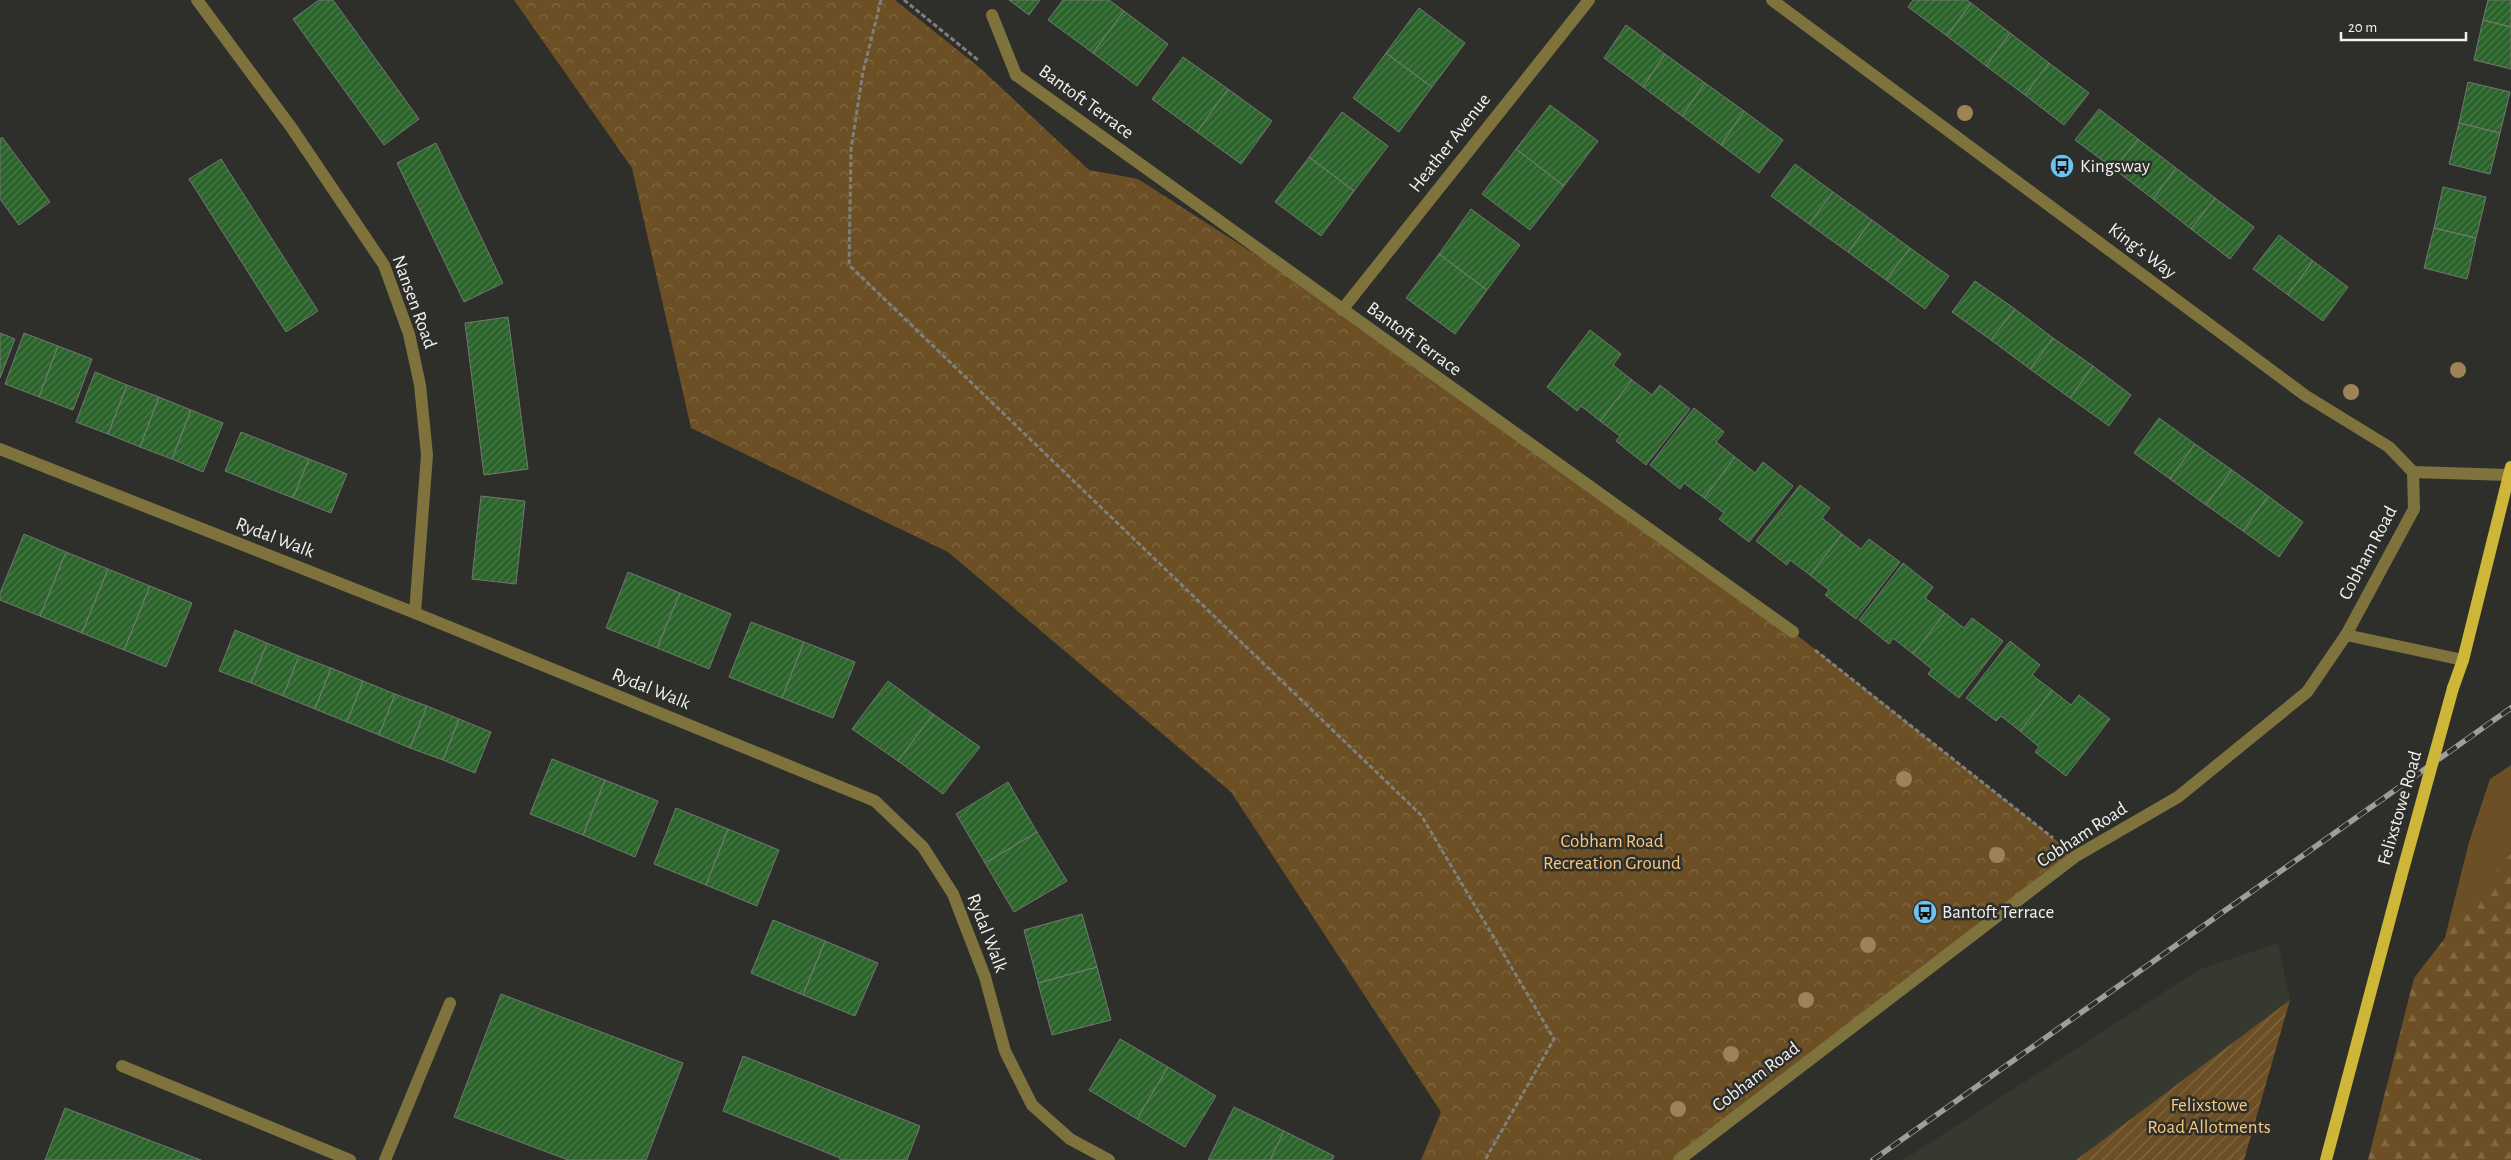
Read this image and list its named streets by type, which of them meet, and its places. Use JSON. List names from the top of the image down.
{
  "streets": {
    "main road": ["Felixstowe Road"],
    "street": [
      "Bantoft Terrace",
      "Heather Avenue",
      "King's Way",
      "Nansen Road",
      "Rydal Walk",
      "Cobham Road"
    ]
  },
  "crossings": [
    ["Bantoft Terrace", "Heather Avenue"],
    ["King's Way", "Cobham Road"],
    ["Nansen Road", "Rydal Walk"]
  ],
  "parks": ["Cobham Road Recreation Ground", "Felixstowe Road Allotments"],
  "places": {
    "bus stop": ["Kingsway", "Bantoft Terrace"]
  },
  "scale_bar": "20 m"
}
